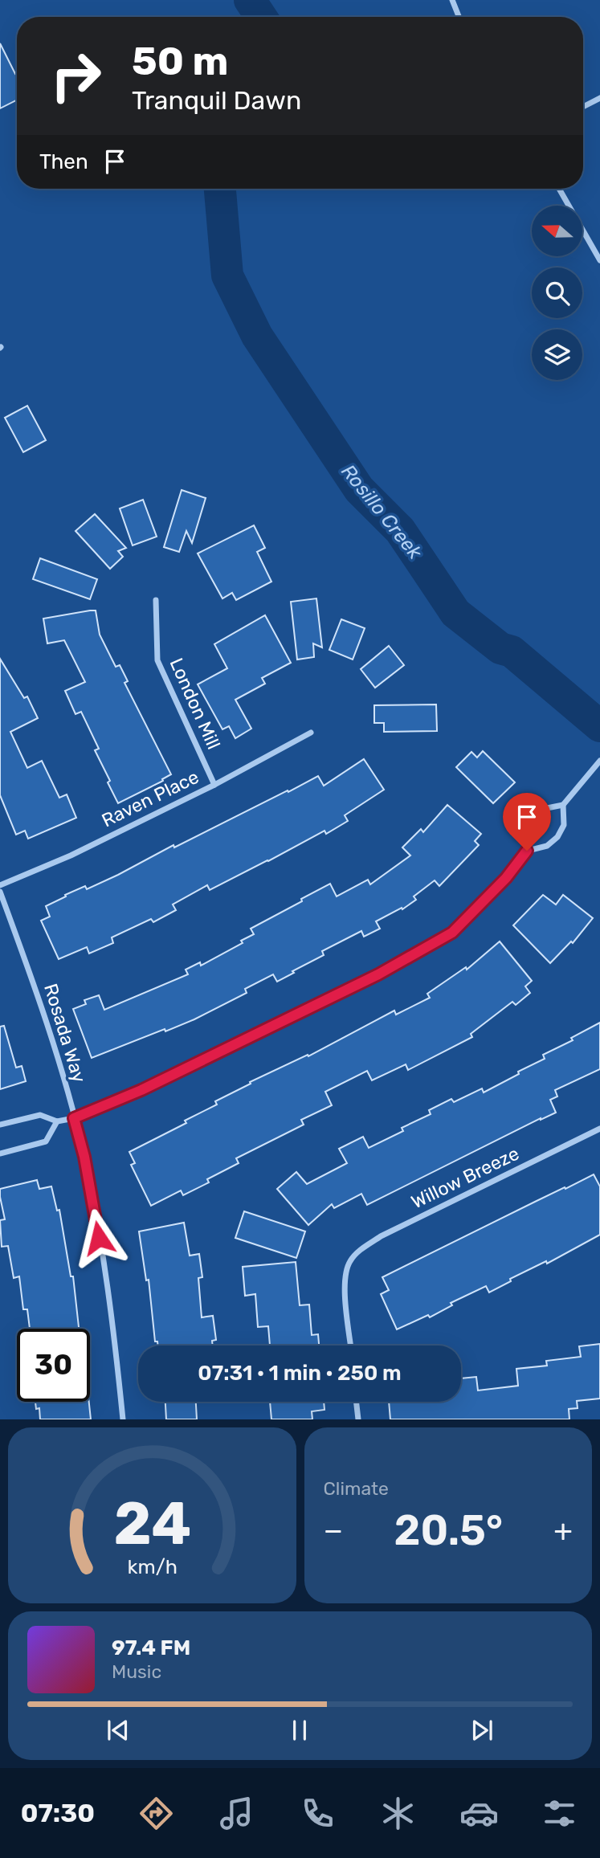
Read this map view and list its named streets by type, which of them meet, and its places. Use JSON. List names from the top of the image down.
{
  "streets": {
    "street": [
      "London Mill",
      "Raven Place",
      "Rosada Way",
      "Willow Breeze"
    ]
  },
  "crossings": [
    ["London Mill", "Raven Place"]
  ],
  "water": ["Rosillo Creek"],
  "north": "left",
  "page": {
    "turn": ["50 m", "Tranquil Dawn"],
    "then": "Then",
    "limit": "30",
    "trip": "07:31 · 1 min · 250 m",
    "tile": "Climate",
    "heat": ["−", "20.5°", "+"],
    "song": ["97.4 FM", "Music"],
    "tabs": "07:30",
    "gauge": ["24", "km/h"]
  }
}
